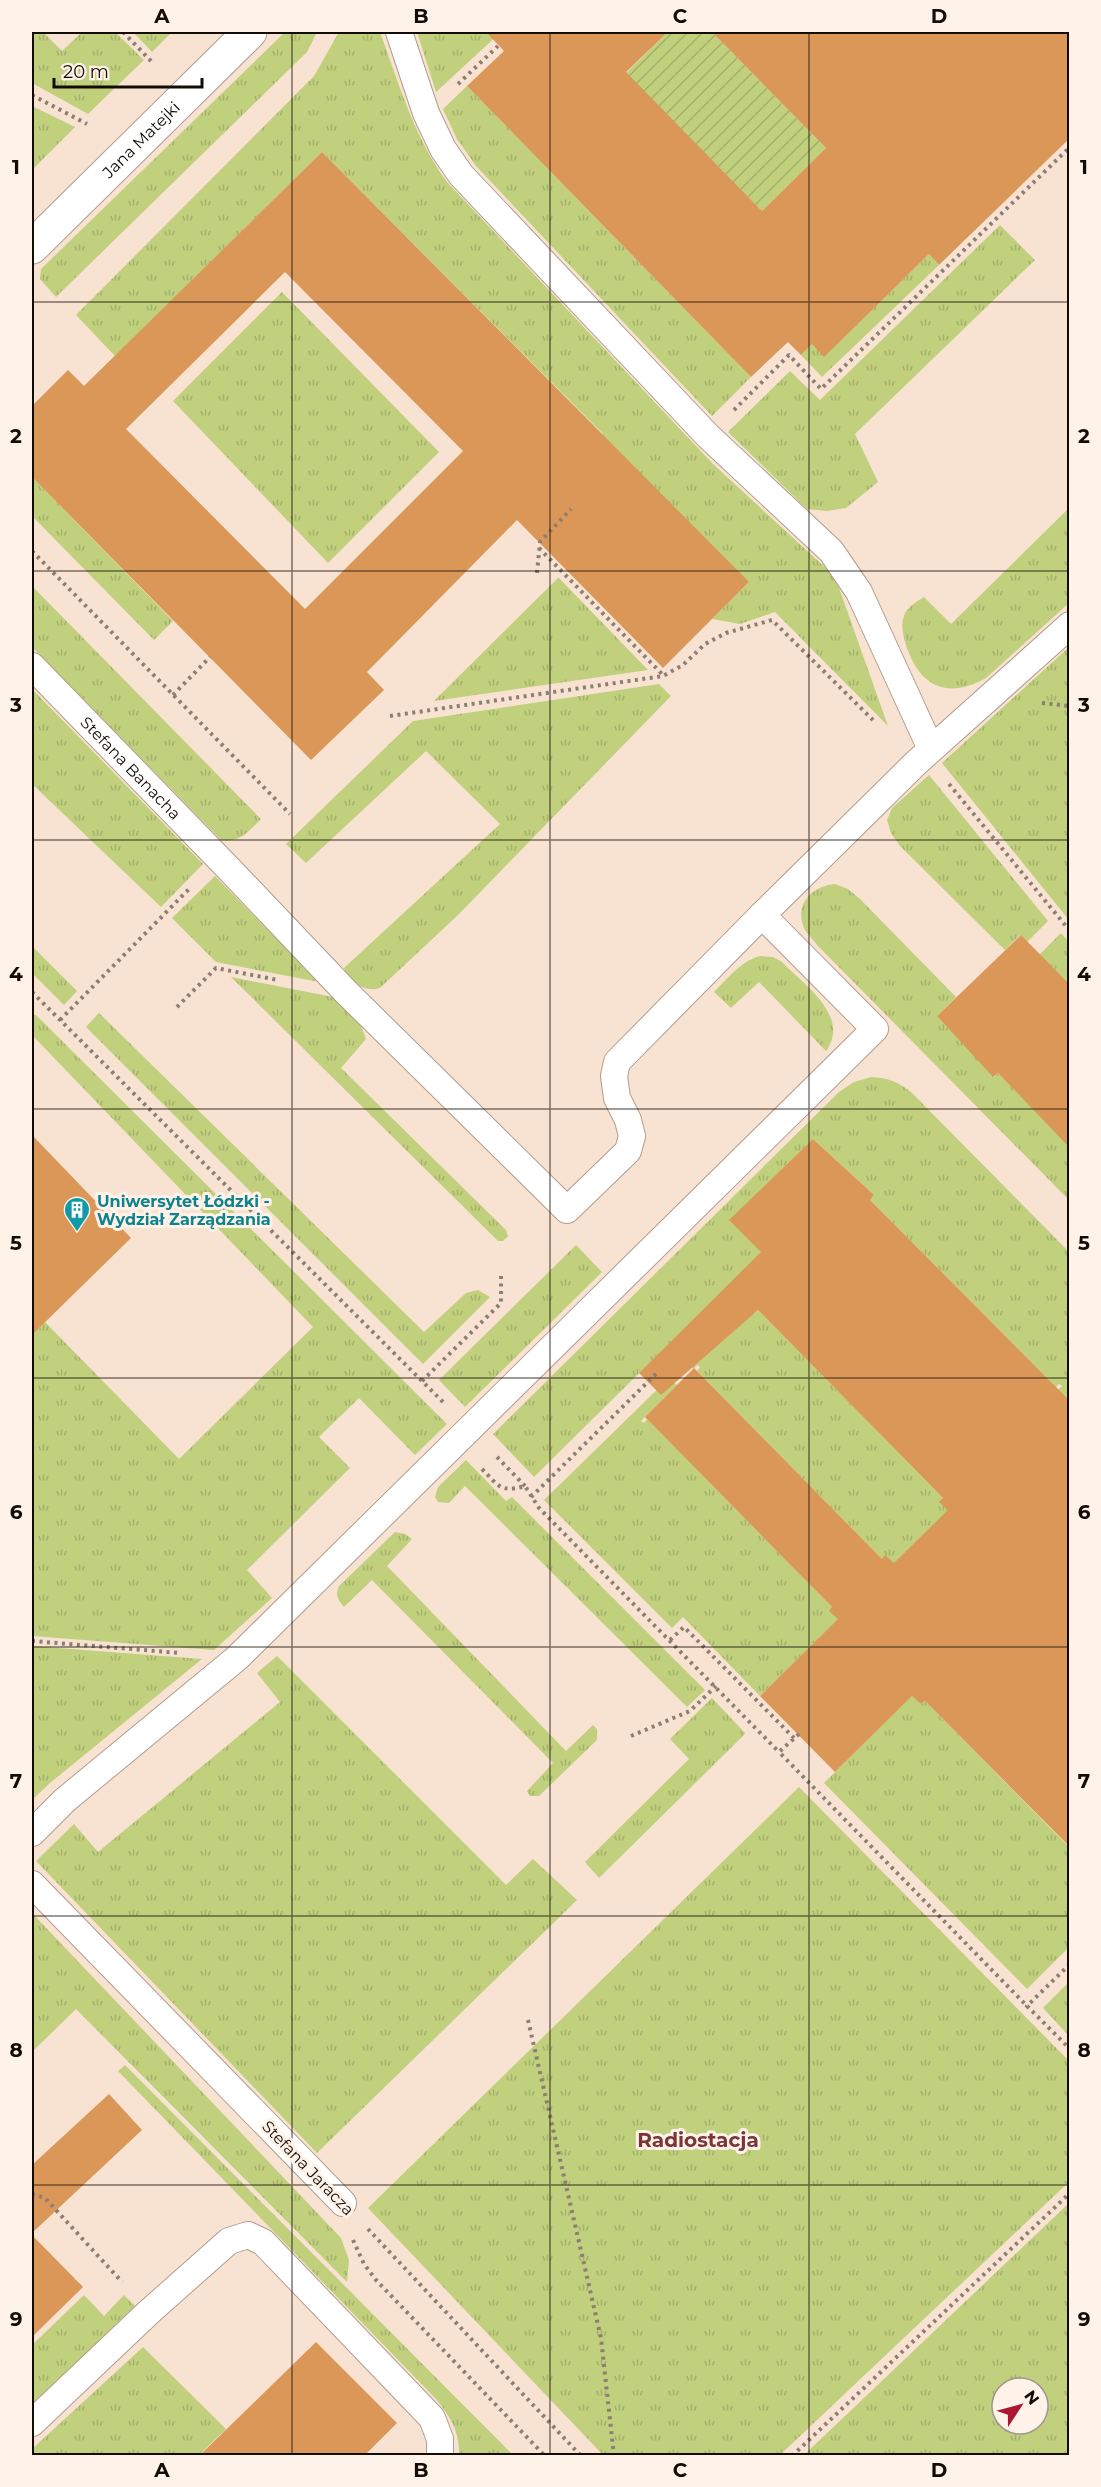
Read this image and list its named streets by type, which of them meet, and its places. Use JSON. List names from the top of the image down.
{
  "streets": {
    "street": ["Jana Matejki"],
    "lane": ["Stefana Banacha", "Stefana Jaracza"]
  },
  "districts": ["Radiostacja"],
  "places": {
    "building": ["Uniwersytet Łódzki - Wydział Zarządzania"]
  },
  "scale_bar": "20 m",
  "north": "top right",
  "grid": {
    "columns": [
      "A",
      "B",
      "C",
      "D"
    ],
    "rows": [
      "1",
      "2",
      "3",
      "4",
      "5",
      "6",
      "7",
      "8",
      "9"
    ]
  }
}
